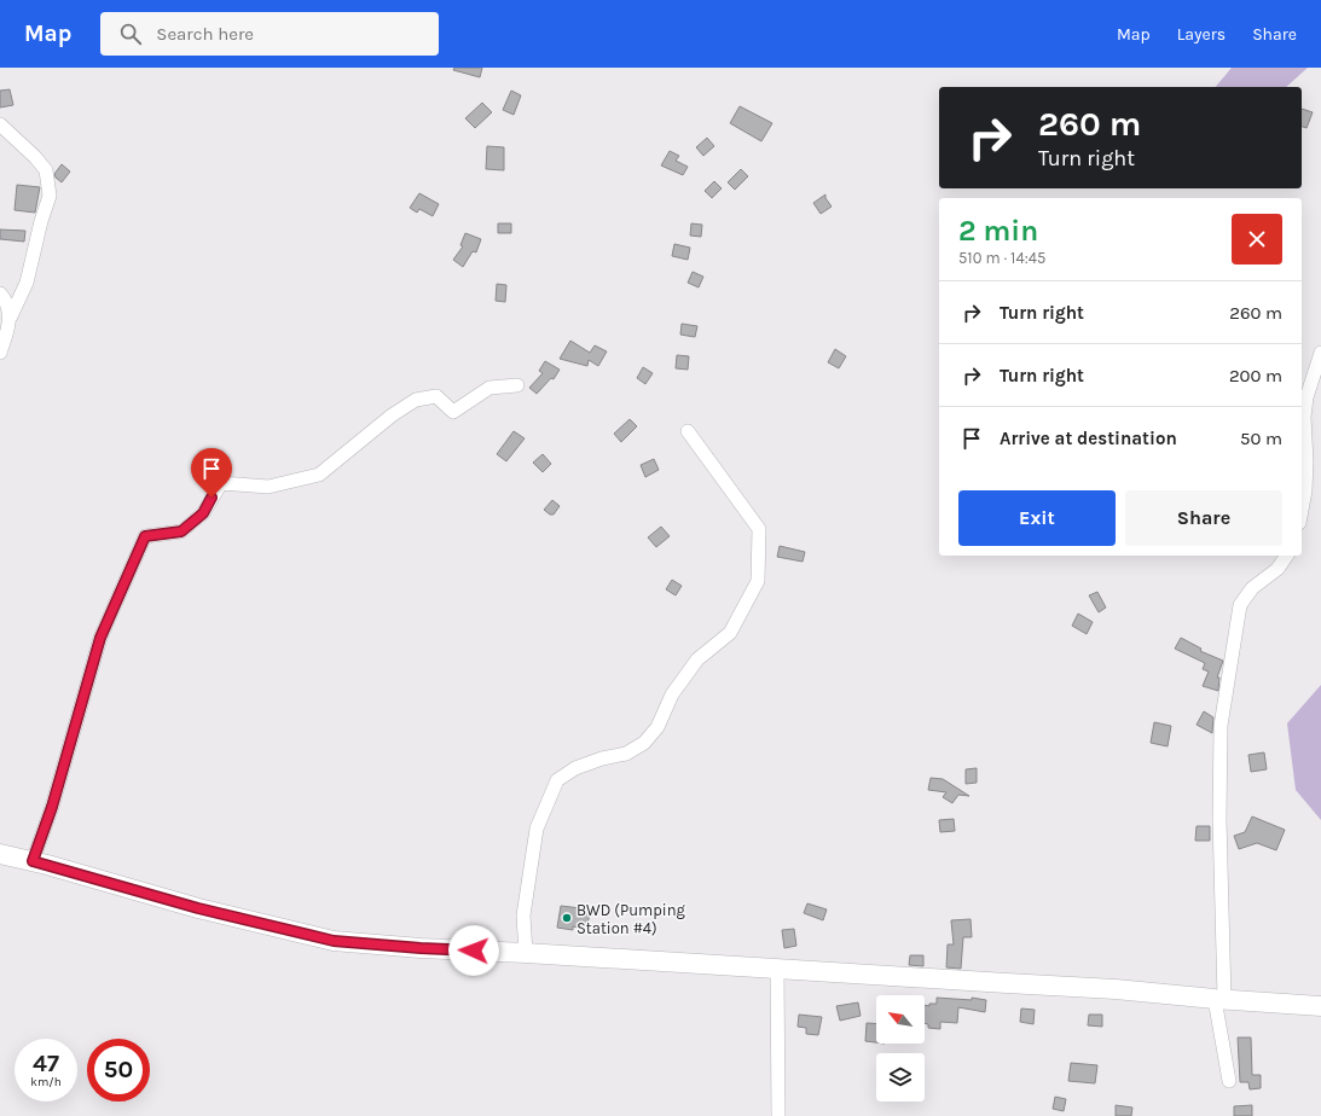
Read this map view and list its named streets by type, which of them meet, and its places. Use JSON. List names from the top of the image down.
{
  "places": ["BWD (Pumping Station #4)"],
  "north": "top left",
  "page": {
    "header": "Map",
    "search": "Search here",
    "nav": ["Map", "Layers", "Share"],
    "turn": ["260 m", "Turn right"],
    "heading": ["2 min", "510 m · 14:45"],
    "list": [
      {
        "name": "Turn right",
        "value": "260 m"
      },
      {
        "name": "Turn right",
        "value": "200 m"
      },
      {
        "name": "Arrive at destination",
        "value": "50 m"
      }
    ],
    "buttons": ["Exit", "Share"],
    "speed": "47 km/h",
    "limit": "50"
  }
}
